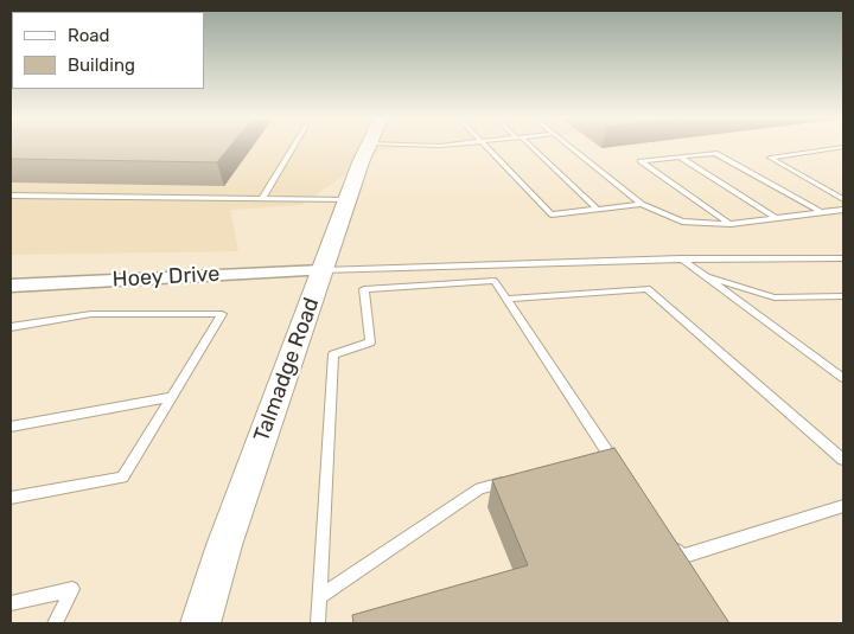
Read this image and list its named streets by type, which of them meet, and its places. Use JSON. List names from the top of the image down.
{
  "streets": {
    "street": ["Hoey Drive", "Talmadge Road"]
  },
  "crossings": [
    ["Hoey Drive", "Talmadge Road"]
  ],
  "legend": ["Road", "Building"]
}
